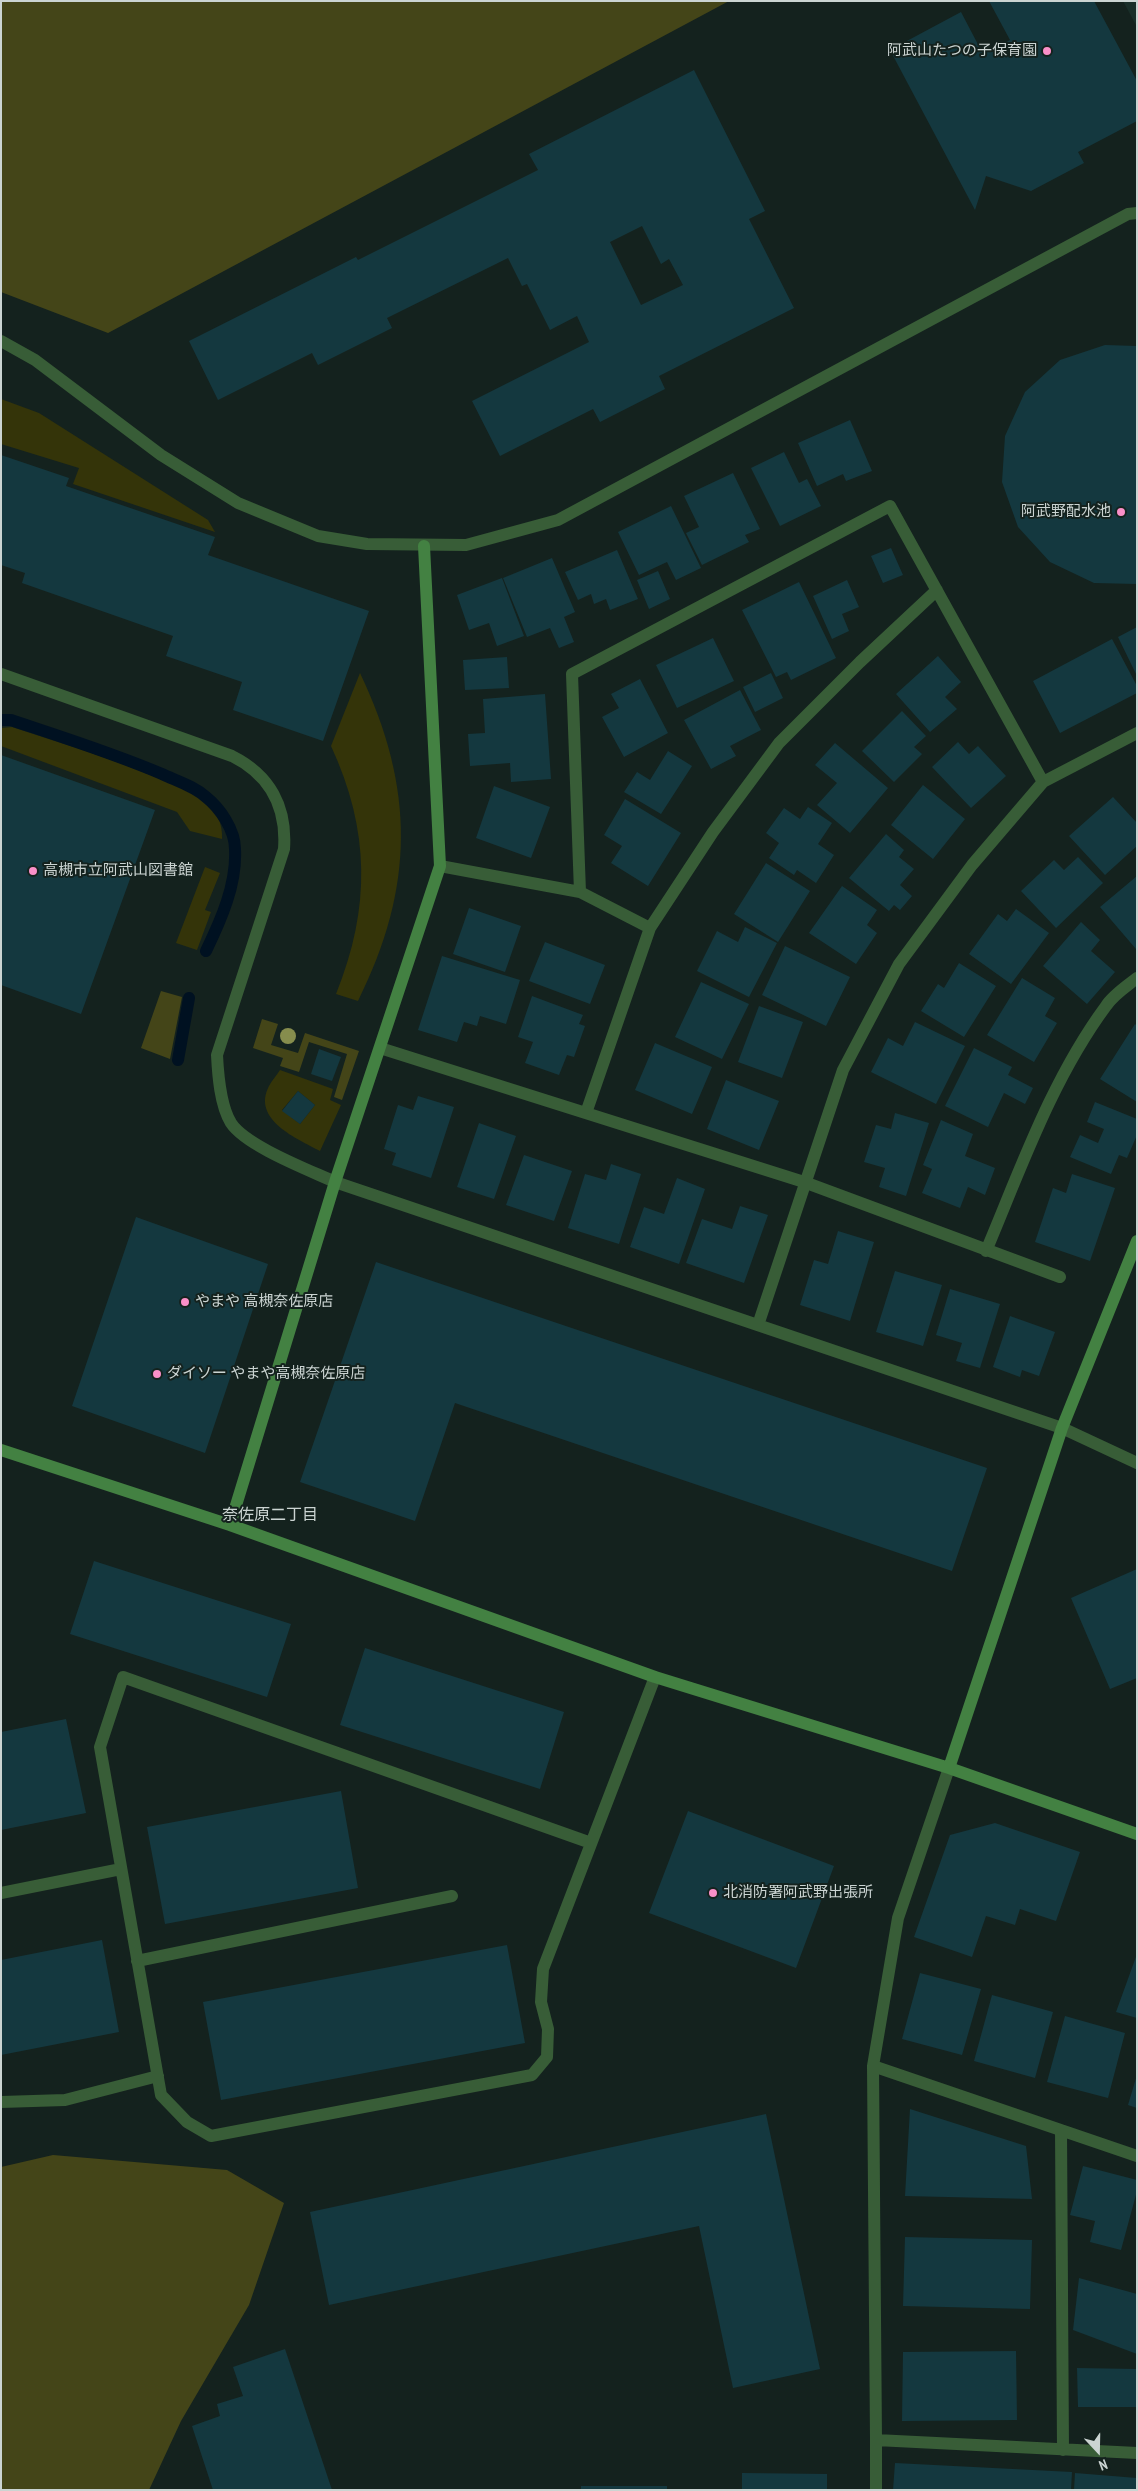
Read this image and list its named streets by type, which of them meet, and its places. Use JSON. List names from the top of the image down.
{
  "districts": ["奈佐原二丁目"],
  "places": [
    "阿武山たつの子保育園",
    "阿武野配水池",
    "高槻市立阿武山図書館",
    "やまや 高槻奈佐原店",
    "ダイソー やまや高槻奈佐原店",
    "北消防署阿武野出張所"
  ],
  "north": "bottom"
}
